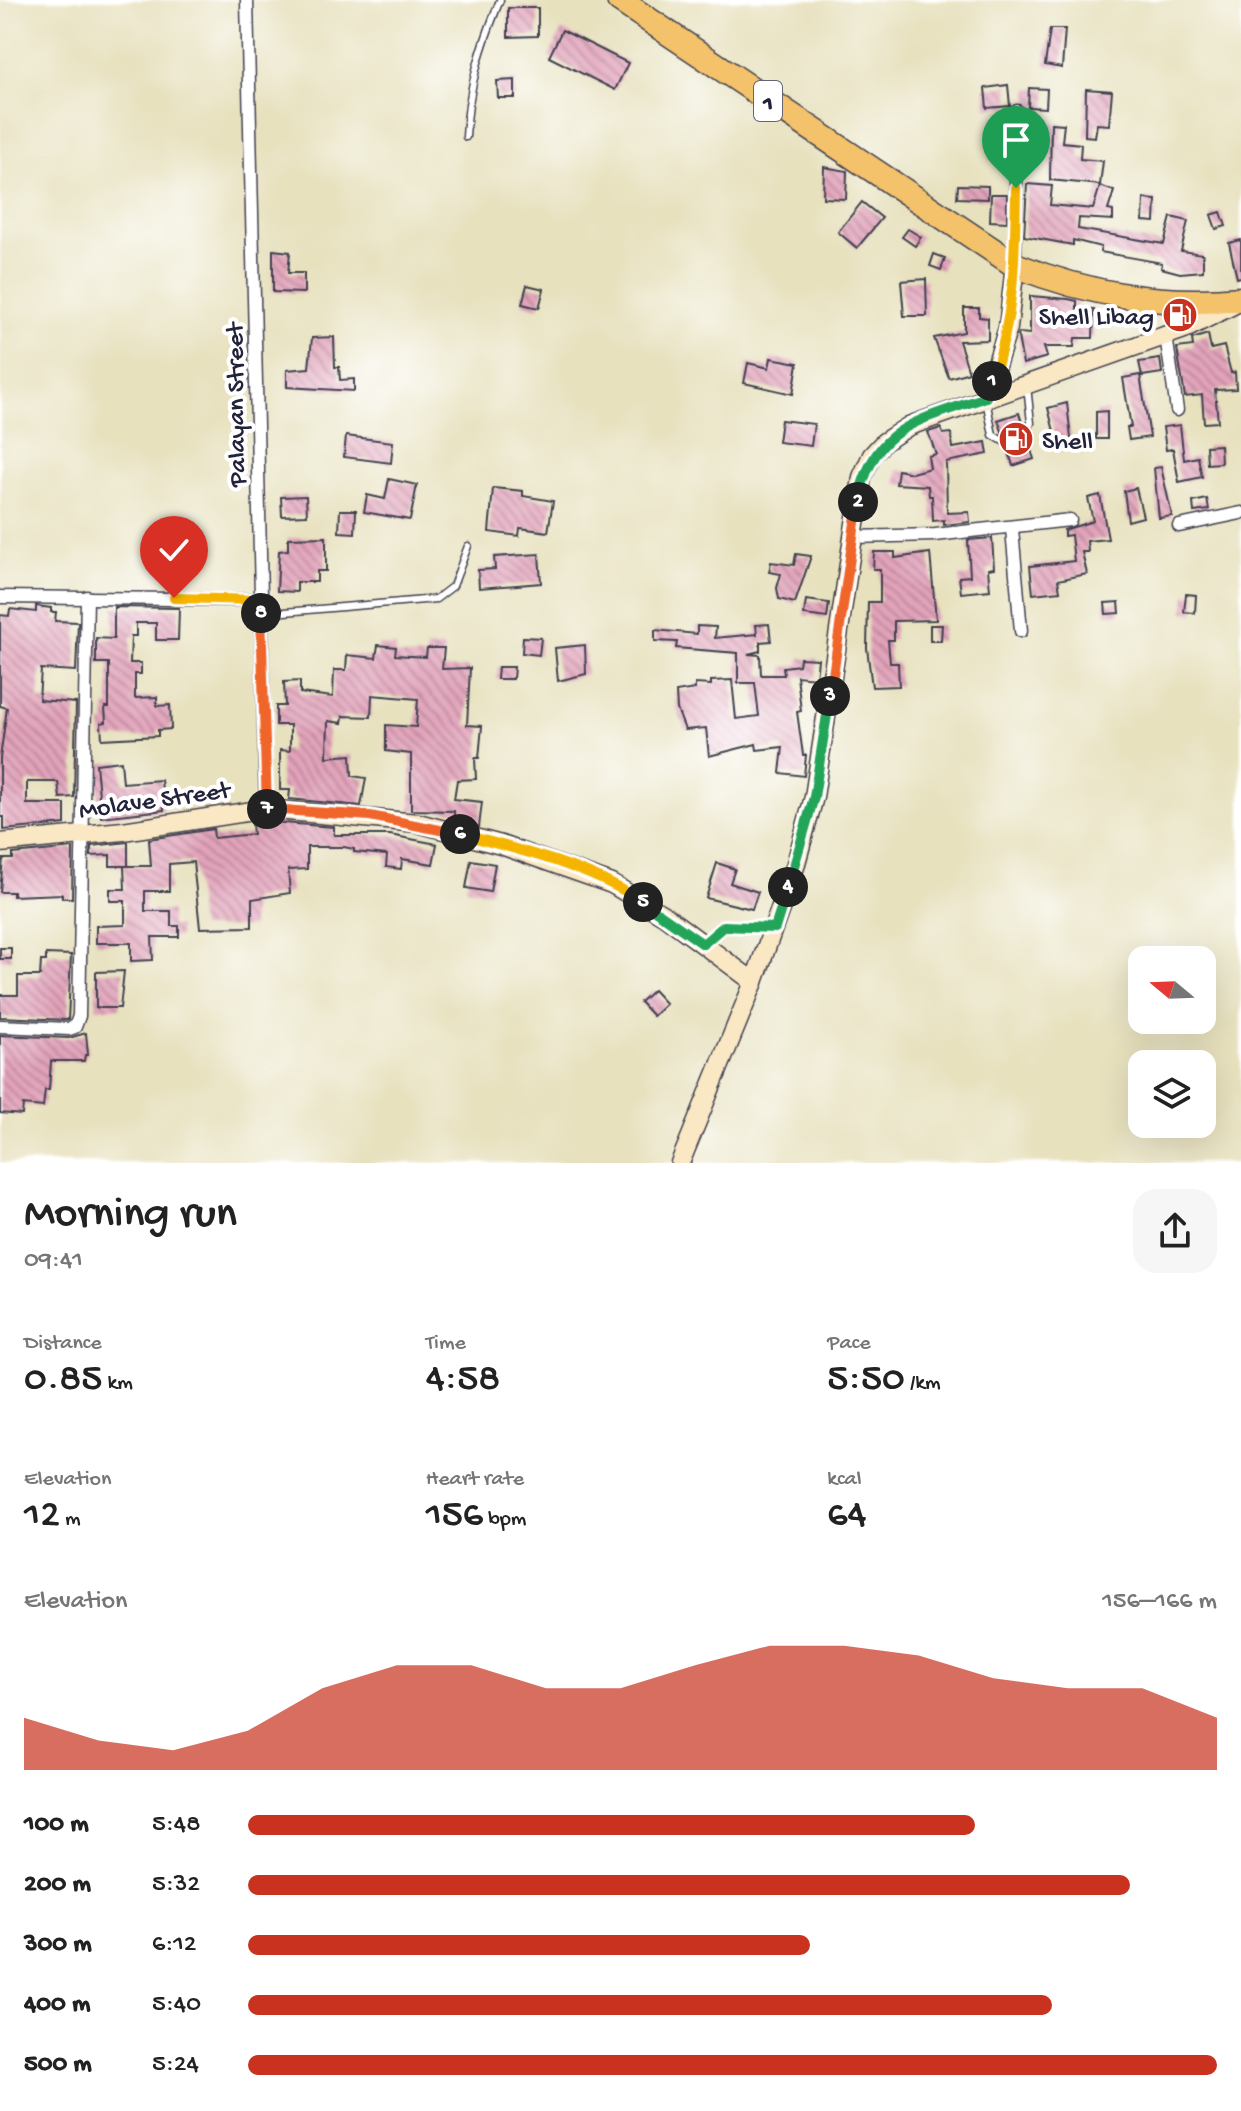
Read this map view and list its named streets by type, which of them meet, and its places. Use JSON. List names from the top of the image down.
{
  "streets": {
    "highway": ["1"],
    "main road": ["Molave Street"],
    "street": ["Palayan Street"]
  },
  "crossings": [
    ["Palayan Street", "Molave Street"]
  ],
  "places": {
    "fuel station": ["Shell Libag", "Shell"]
  },
  "north": "left",
  "page": {
    "pins": [
      "1",
      "2",
      "8",
      "3",
      "7",
      "6",
      "4",
      "5"
    ],
    "heading": ["Morning run", "09:41"],
    "stats": [
      ["Distance", "0.85 km"],
      ["Time", "4:58"],
      ["Pace", "5:50 /km"],
      ["Elevation", "12 m"],
      ["Heart rate", "156 bpm"],
      ["kcal", "64"]
    ],
    "chart": ["Elevation", "156–166 m"],
    "list": [
      {
        "name": "100 m",
        "note": "5:48"
      },
      {
        "name": "200 m",
        "note": "5:32"
      },
      {
        "name": "300 m",
        "note": "6:12"
      },
      {
        "name": "400 m",
        "note": "5:40"
      },
      {
        "name": "500 m",
        "note": "5:24"
      }
    ]
  }
}
